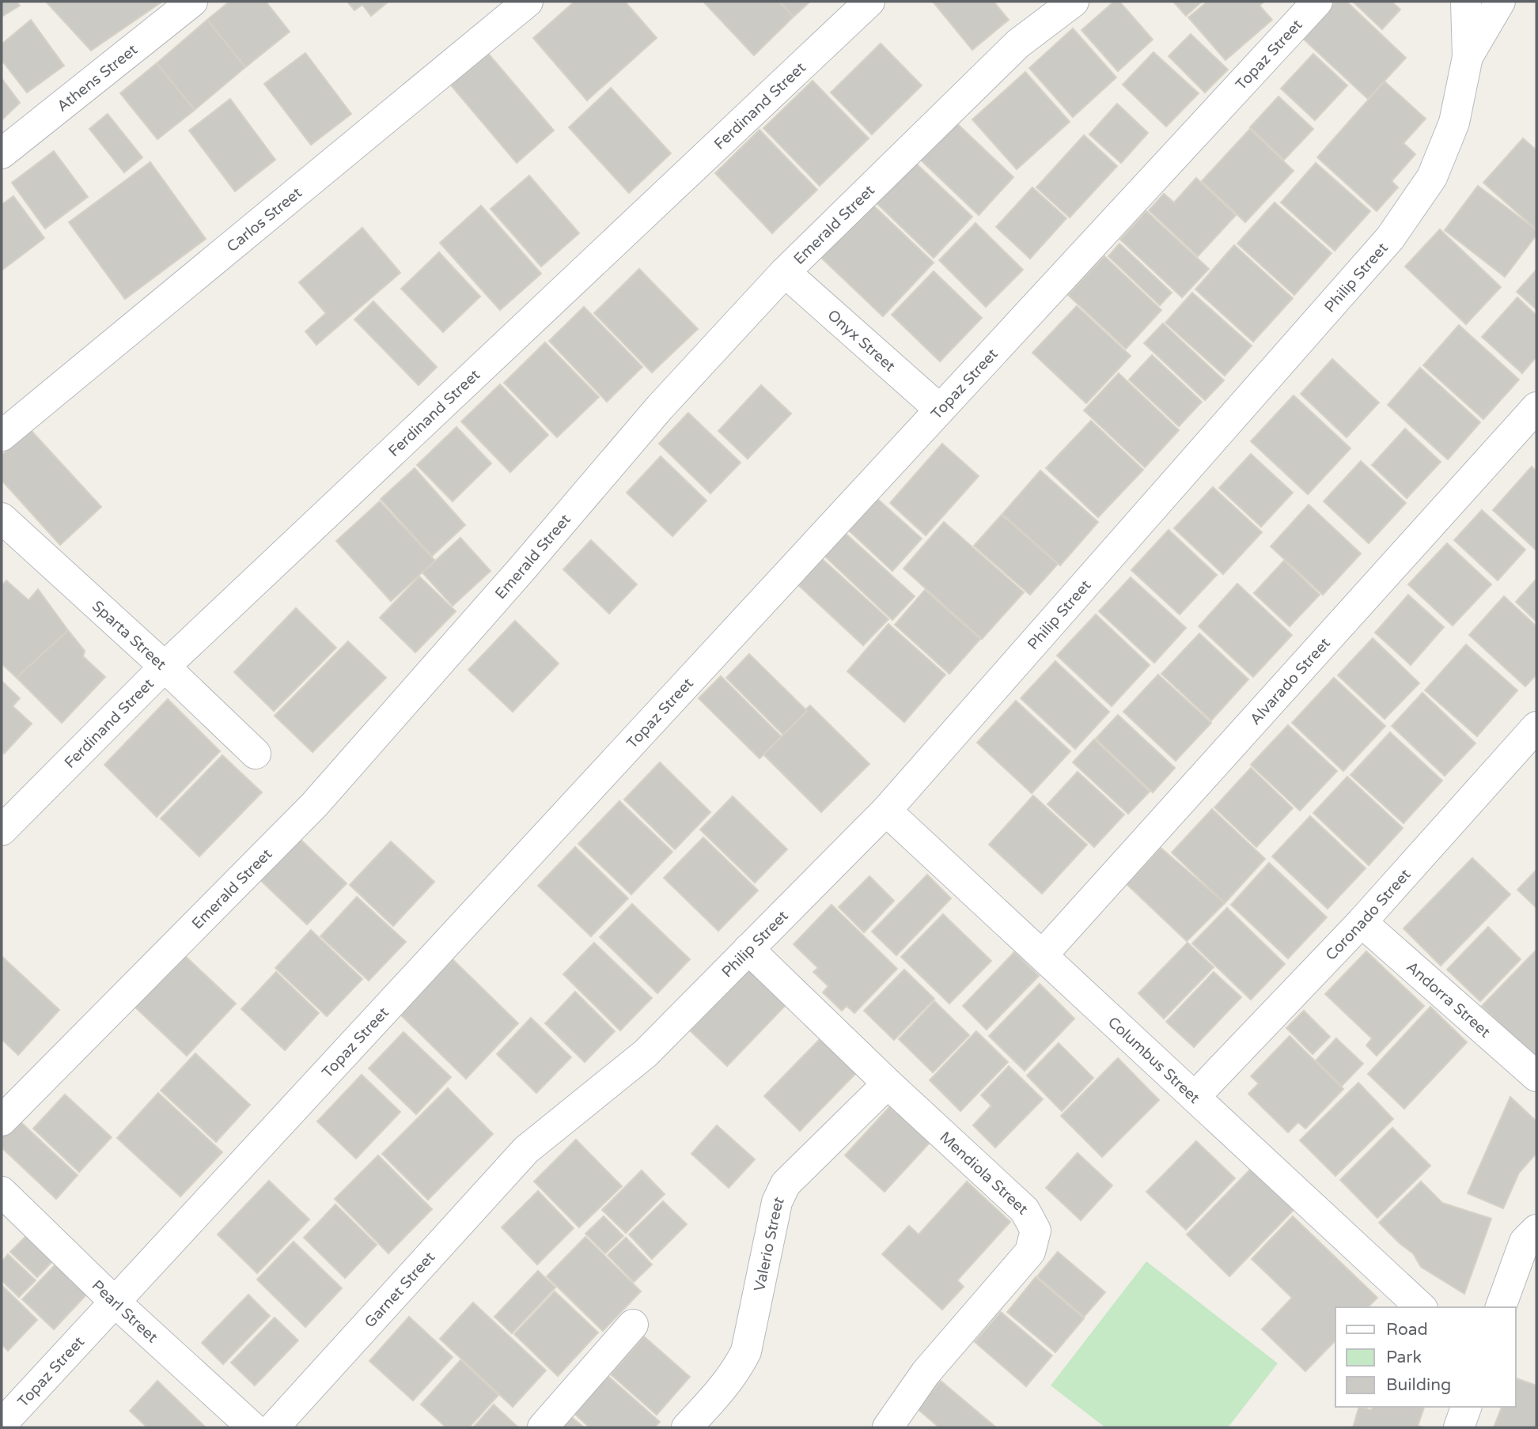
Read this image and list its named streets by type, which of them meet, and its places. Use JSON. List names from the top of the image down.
{
  "streets": {
    "street": [
      "Topaz Street",
      "Athens Street",
      "Ferdinand Street",
      "Carlos Street",
      "Emerald Street",
      "Philip Street",
      "Onyx Street",
      "Sparta Street",
      "Alvarado Street",
      "Coronado Street",
      "Andorra Street",
      "Columbus Street",
      "Mendiola Street",
      "Valerio Street",
      "Garnet Street",
      "Pearl Street"
    ]
  },
  "crossings": [
    ["Topaz Street", "Onyx Street"],
    ["Topaz Street", "Pearl Street"],
    ["Ferdinand Street", "Sparta Street"],
    ["Emerald Street", "Onyx Street"],
    ["Philip Street", "Columbus Street"],
    ["Philip Street", "Mendiola Street"],
    ["Philip Street", "Garnet Street"],
    ["Alvarado Street", "Columbus Street"],
    ["Coronado Street", "Andorra Street"],
    ["Coronado Street", "Columbus Street"],
    ["Mendiola Street", "Valerio Street"]
  ],
  "legend": ["Road", "Park", "Building"]
}
